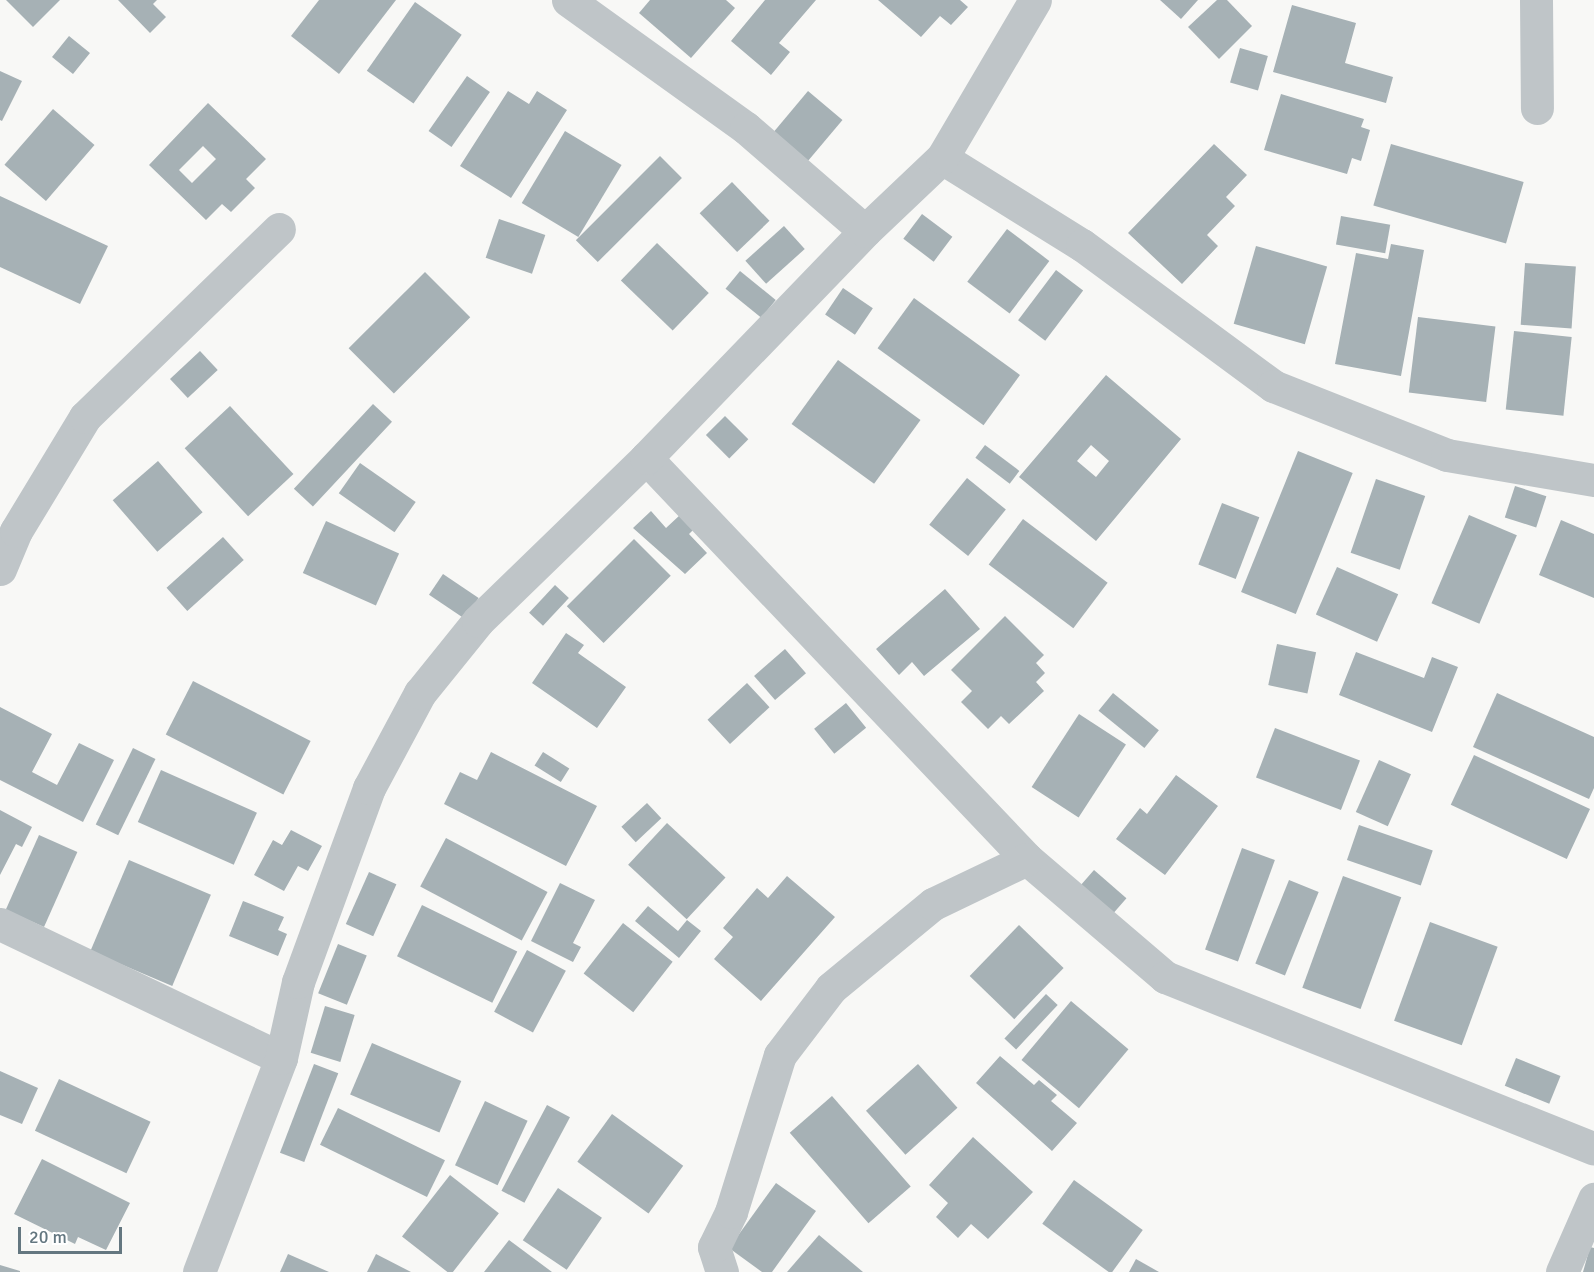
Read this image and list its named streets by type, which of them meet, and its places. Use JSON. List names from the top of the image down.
{
  "scale_bar": "20 m"
}
